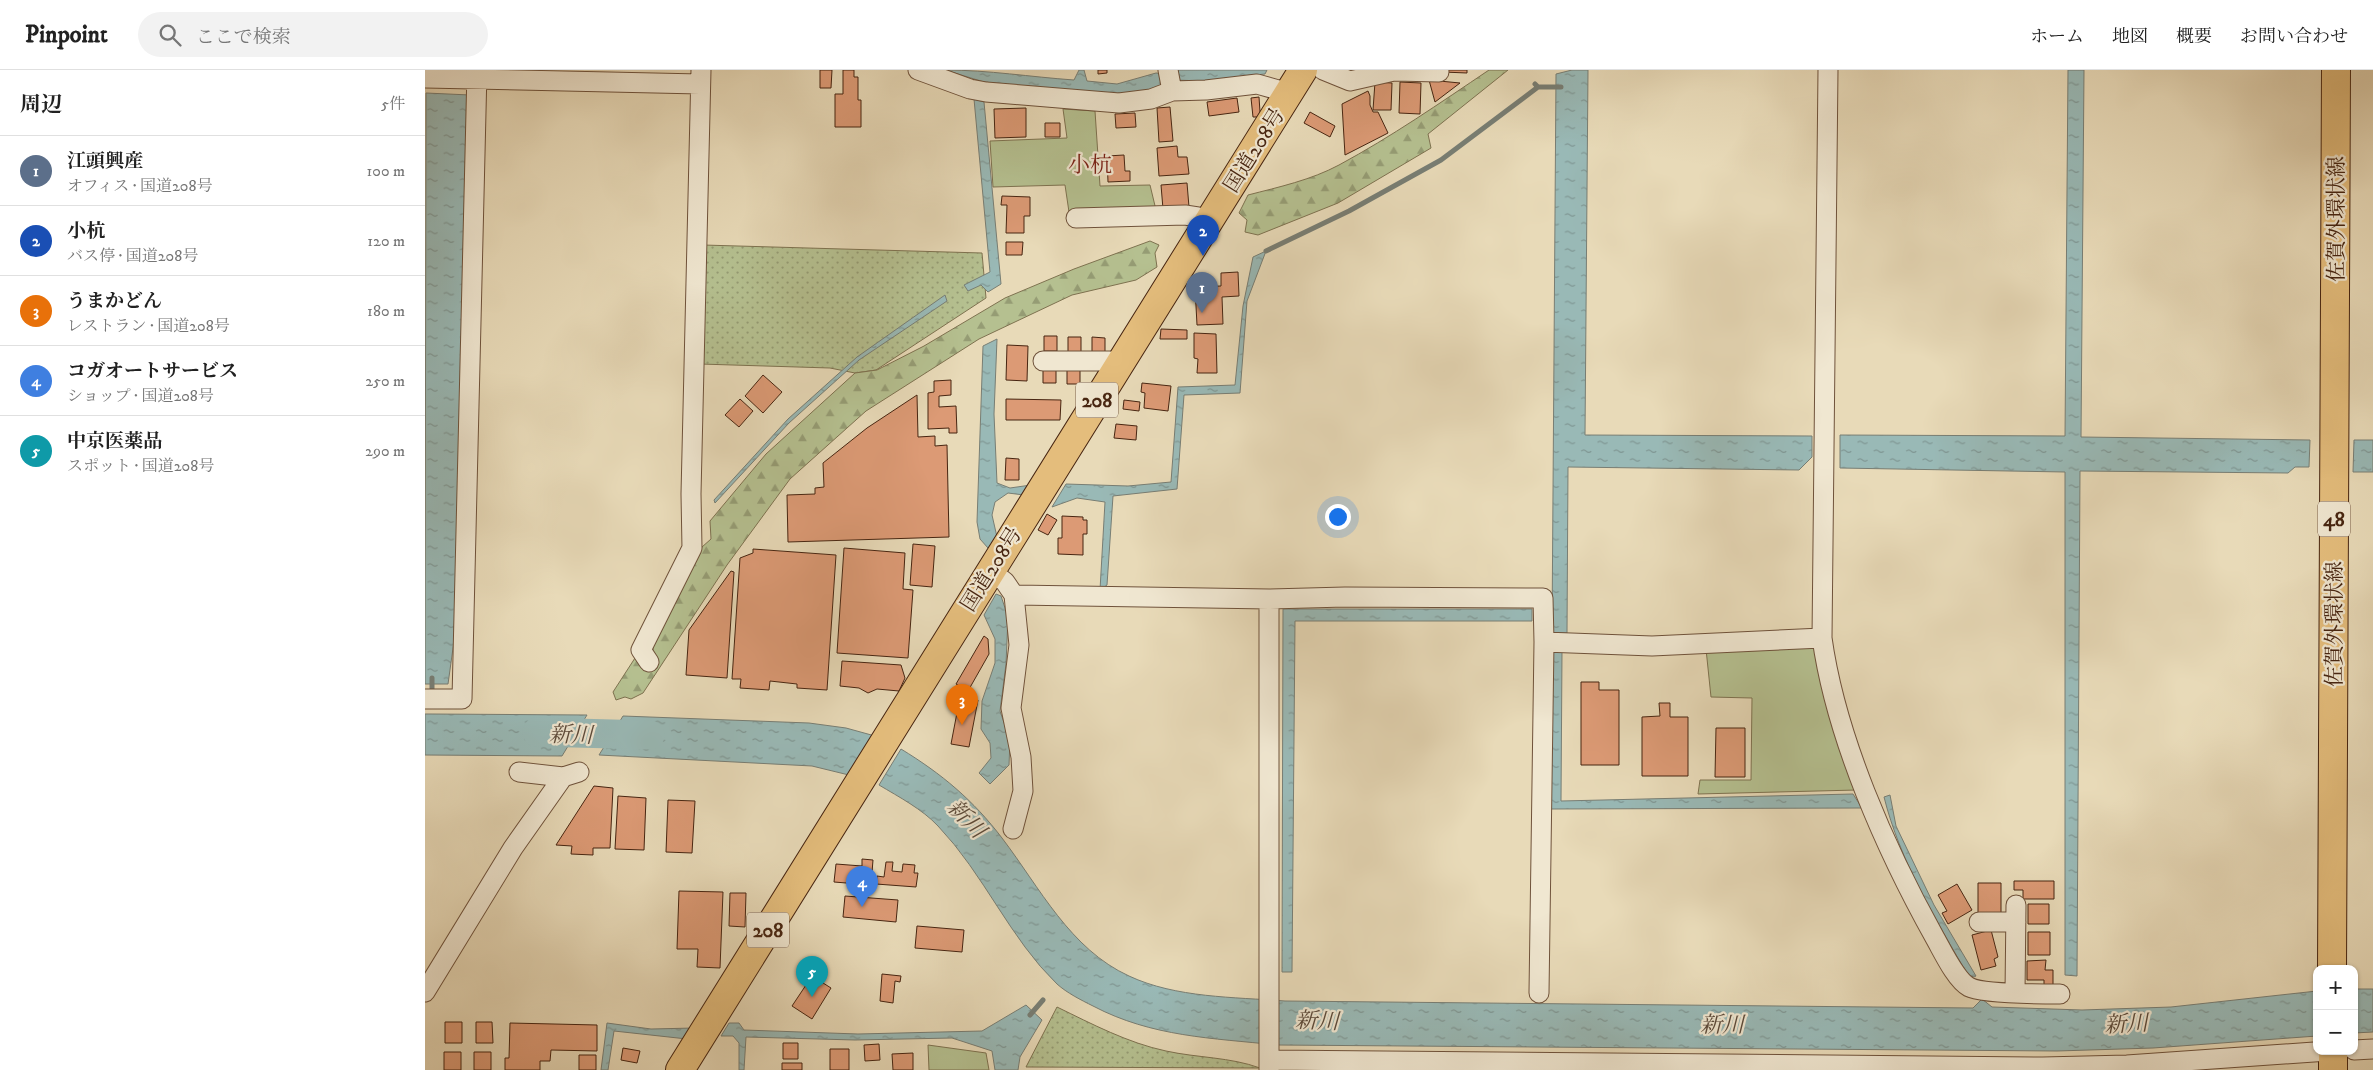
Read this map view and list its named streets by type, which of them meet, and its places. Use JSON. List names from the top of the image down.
{
  "streets": {
    "main road": [
      "国道208号",
      "佐賀外環状線",
      "208",
      "48"
    ]
  },
  "districts": ["小杭"],
  "water": ["新川"],
  "page": {
    "header": "Pinpoint",
    "search": "ここで検索",
    "nav": [
      "ホーム",
      "地図",
      "概要",
      "お問い合わせ"
    ],
    "heading": ["周辺", "5件"],
    "list": [
      {
        "mark": "1",
        "name": "江頭興産",
        "note": "オフィス · 国道208号",
        "value": "100 m"
      },
      {
        "mark": "2",
        "name": "小杭",
        "note": "バス停 · 国道208号",
        "value": "120 m"
      },
      {
        "mark": "3",
        "name": "うまかどん",
        "note": "レストラン · 国道208号",
        "value": "180 m"
      },
      {
        "mark": "4",
        "name": "コガオートサービス",
        "note": "ショップ · 国道208号",
        "value": "250 m"
      },
      {
        "mark": "5",
        "name": "中京医薬品",
        "note": "スポット · 国道208号",
        "value": "290 m"
      }
    ],
    "pins": [
      "2",
      "1",
      "3",
      "4",
      "5"
    ],
    "map_buttons": ["+", "−"]
  }
}
